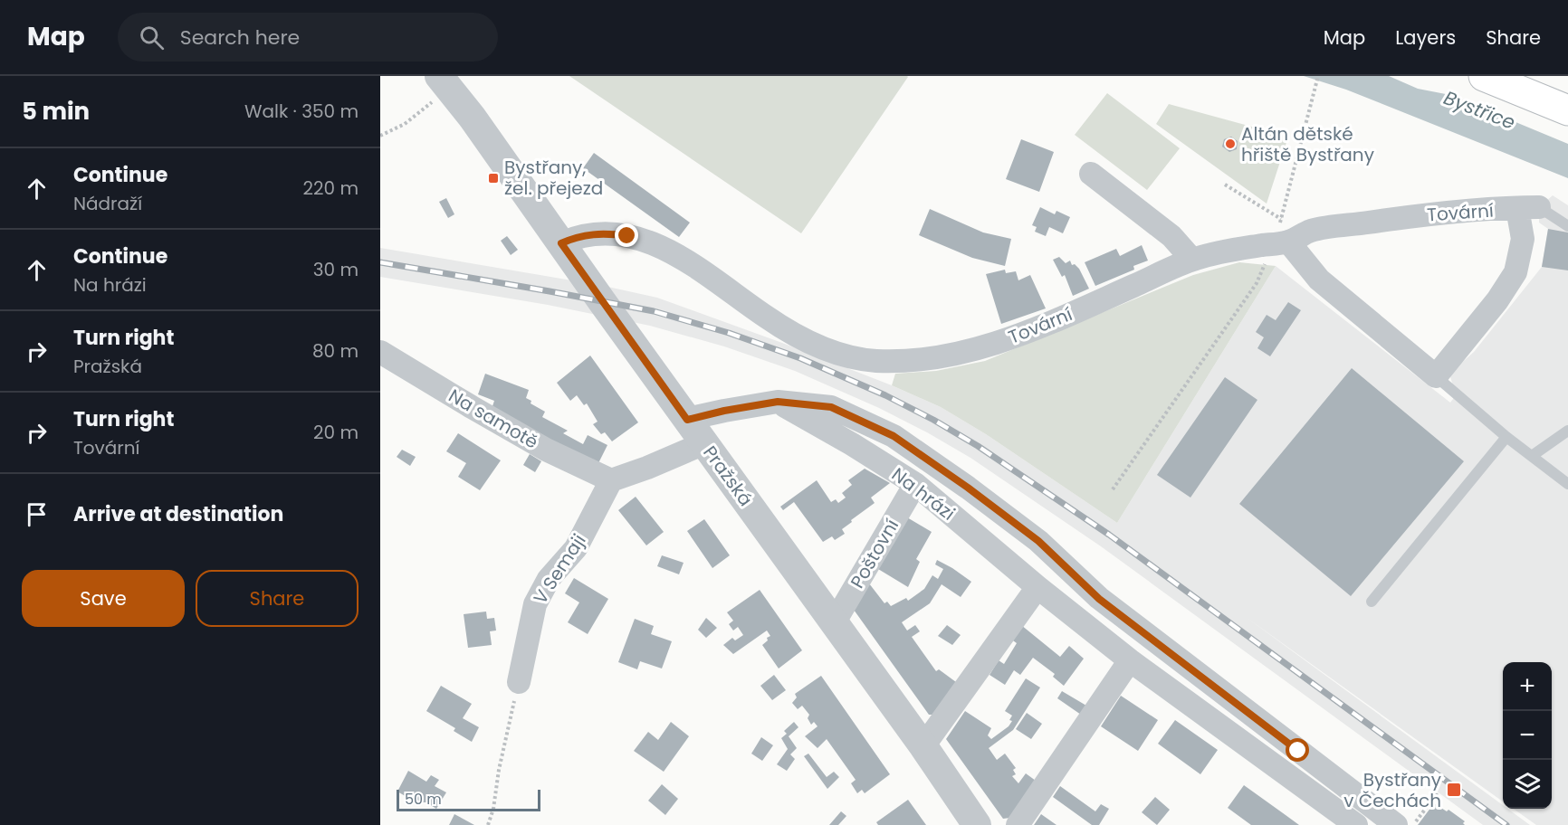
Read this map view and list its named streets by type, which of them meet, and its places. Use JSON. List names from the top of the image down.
{
  "streets": {
    "street": [
      "Tovární",
      "Na samotě",
      "Pražská",
      "Na hrázi",
      "Poštovní",
      "V Semaji"
    ]
  },
  "crossings": [
    ["Tovární", "Pražská"],
    ["Na samotě", "V Semaji"],
    ["Pražská", "Poštovní"],
    ["Na hrázi", "Poštovní"]
  ],
  "water": ["Bystřice"],
  "places": {
    "other": ["Altán dětské hřiště Bystřany"],
    "transit": ["Bystřany, žel. přejezd", "Bystřany v Čechách"]
  },
  "scale_bar": "50 m",
  "page": {
    "header": "Map",
    "search": "Search here",
    "nav": ["Map", "Layers", "Share"],
    "heading": ["5 min", "Walk · 350 m"],
    "list": [
      ["Continue", "Nádraží", "220 m"],
      ["Continue", "Na hrázi", "30 m"],
      ["Turn right", "Pražská", "80 m"],
      ["Turn right", "Tovární", "20 m"],
      "Arrive at destination"
    ],
    "buttons": ["Save", "Share"],
    "map_buttons": ["+", "−"],
    "scale": "50 m"
  }
}
